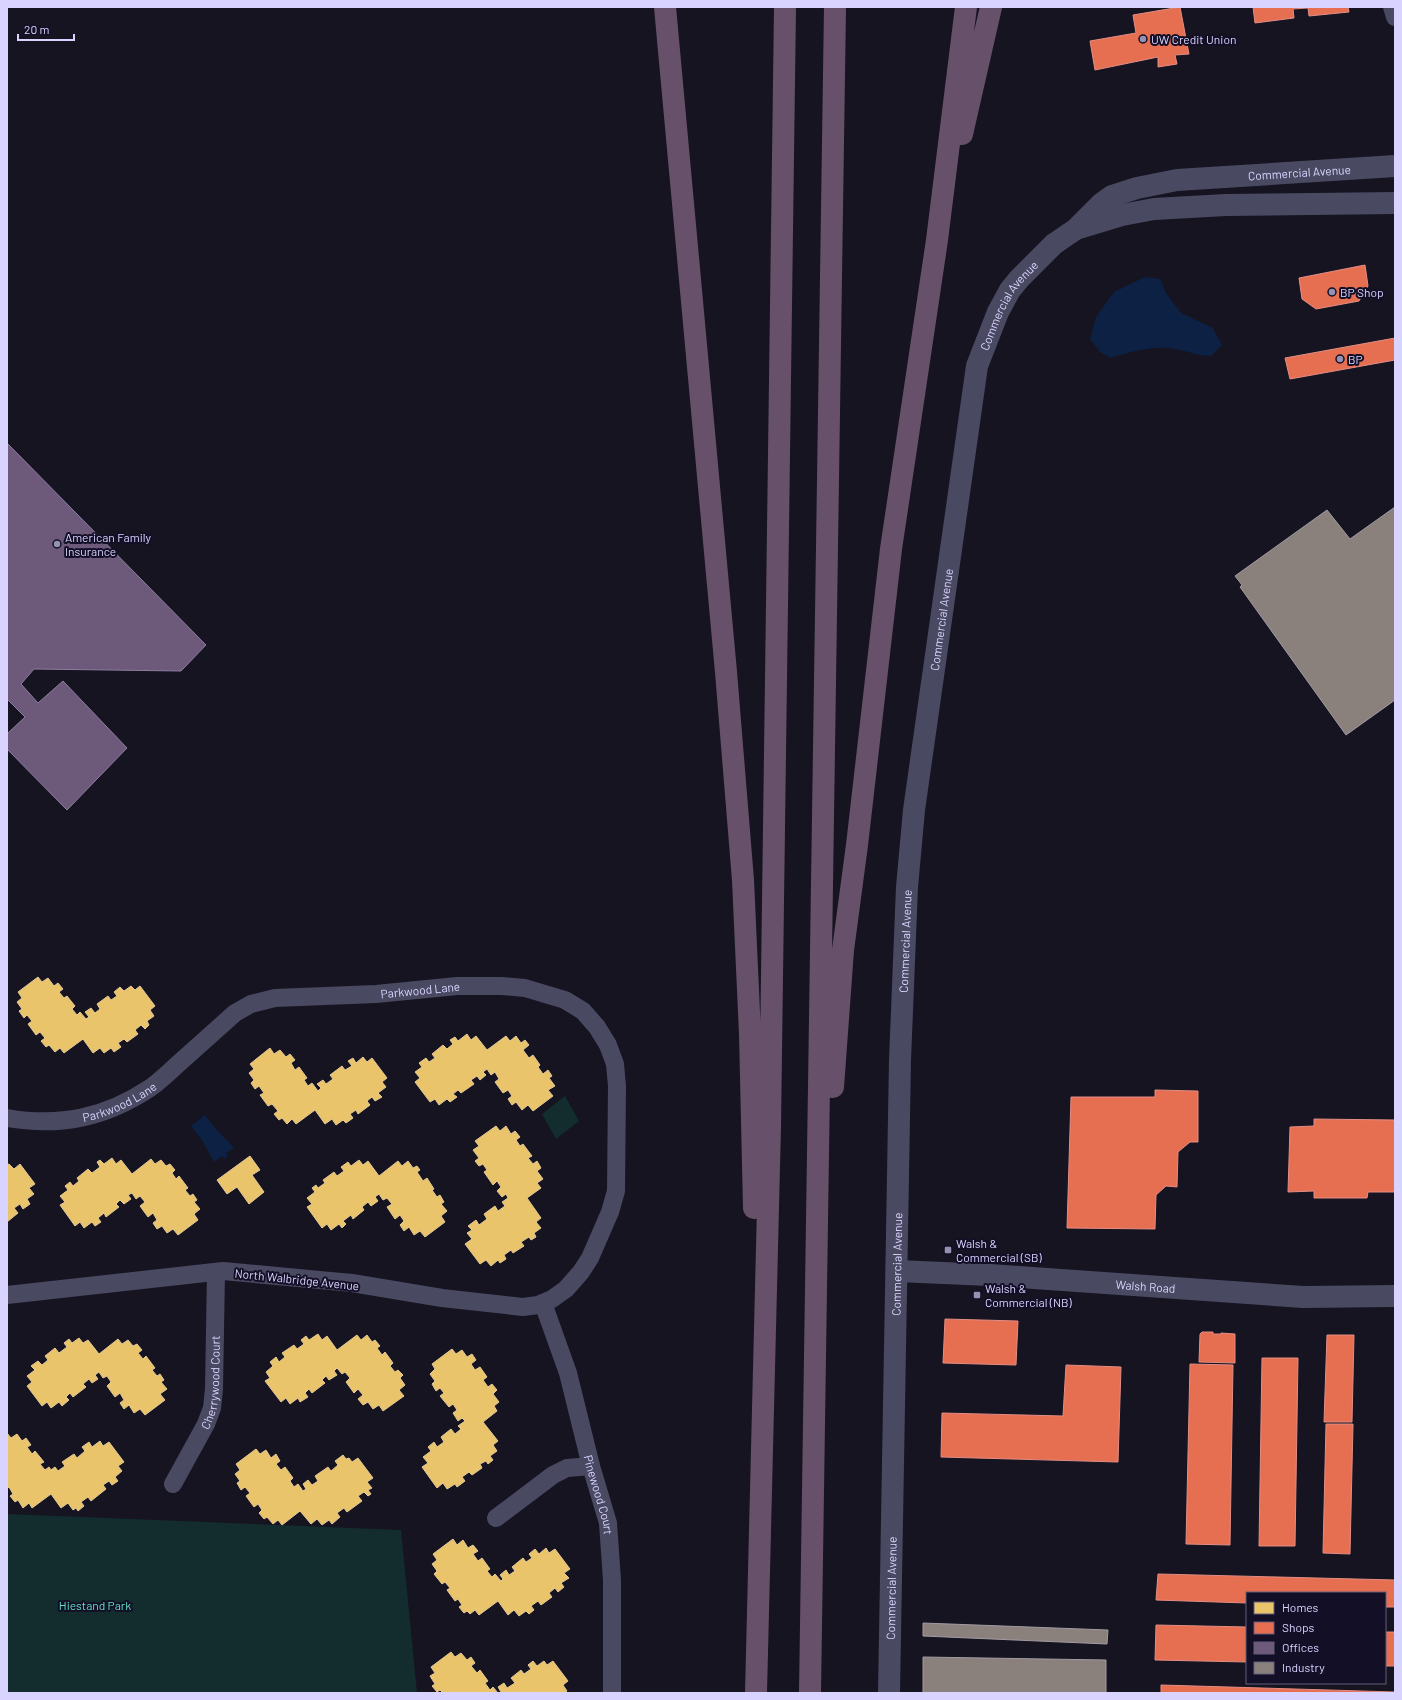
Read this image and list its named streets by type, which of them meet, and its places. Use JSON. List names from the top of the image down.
{
  "streets": {
    "street": [
      "Commercial Avenue",
      "Parkwood Lane",
      "North Walbridge Avenue",
      "Walsh Road",
      "Cherrywood Court",
      "Pinewood Court"
    ]
  },
  "crossings": [
    ["Commercial Avenue", "Walsh Road"],
    ["Parkwood Lane", "North Walbridge Avenue"],
    ["North Walbridge Avenue", "Cherrywood Court"],
    ["North Walbridge Avenue", "Pinewood Court"]
  ],
  "parks": ["Hiestand Park"],
  "places": {
    "other": [
      "UW Credit Union",
      "BP Shop",
      "BP",
      "American Family Insurance"
    ],
    "transit": ["Walsh & Commercial (SB)", "Walsh & Commercial (NB)"]
  },
  "legend": [
    "Homes",
    "Shops",
    "Offices",
    "Industry"
  ],
  "scale_bar": "20 m"
}
